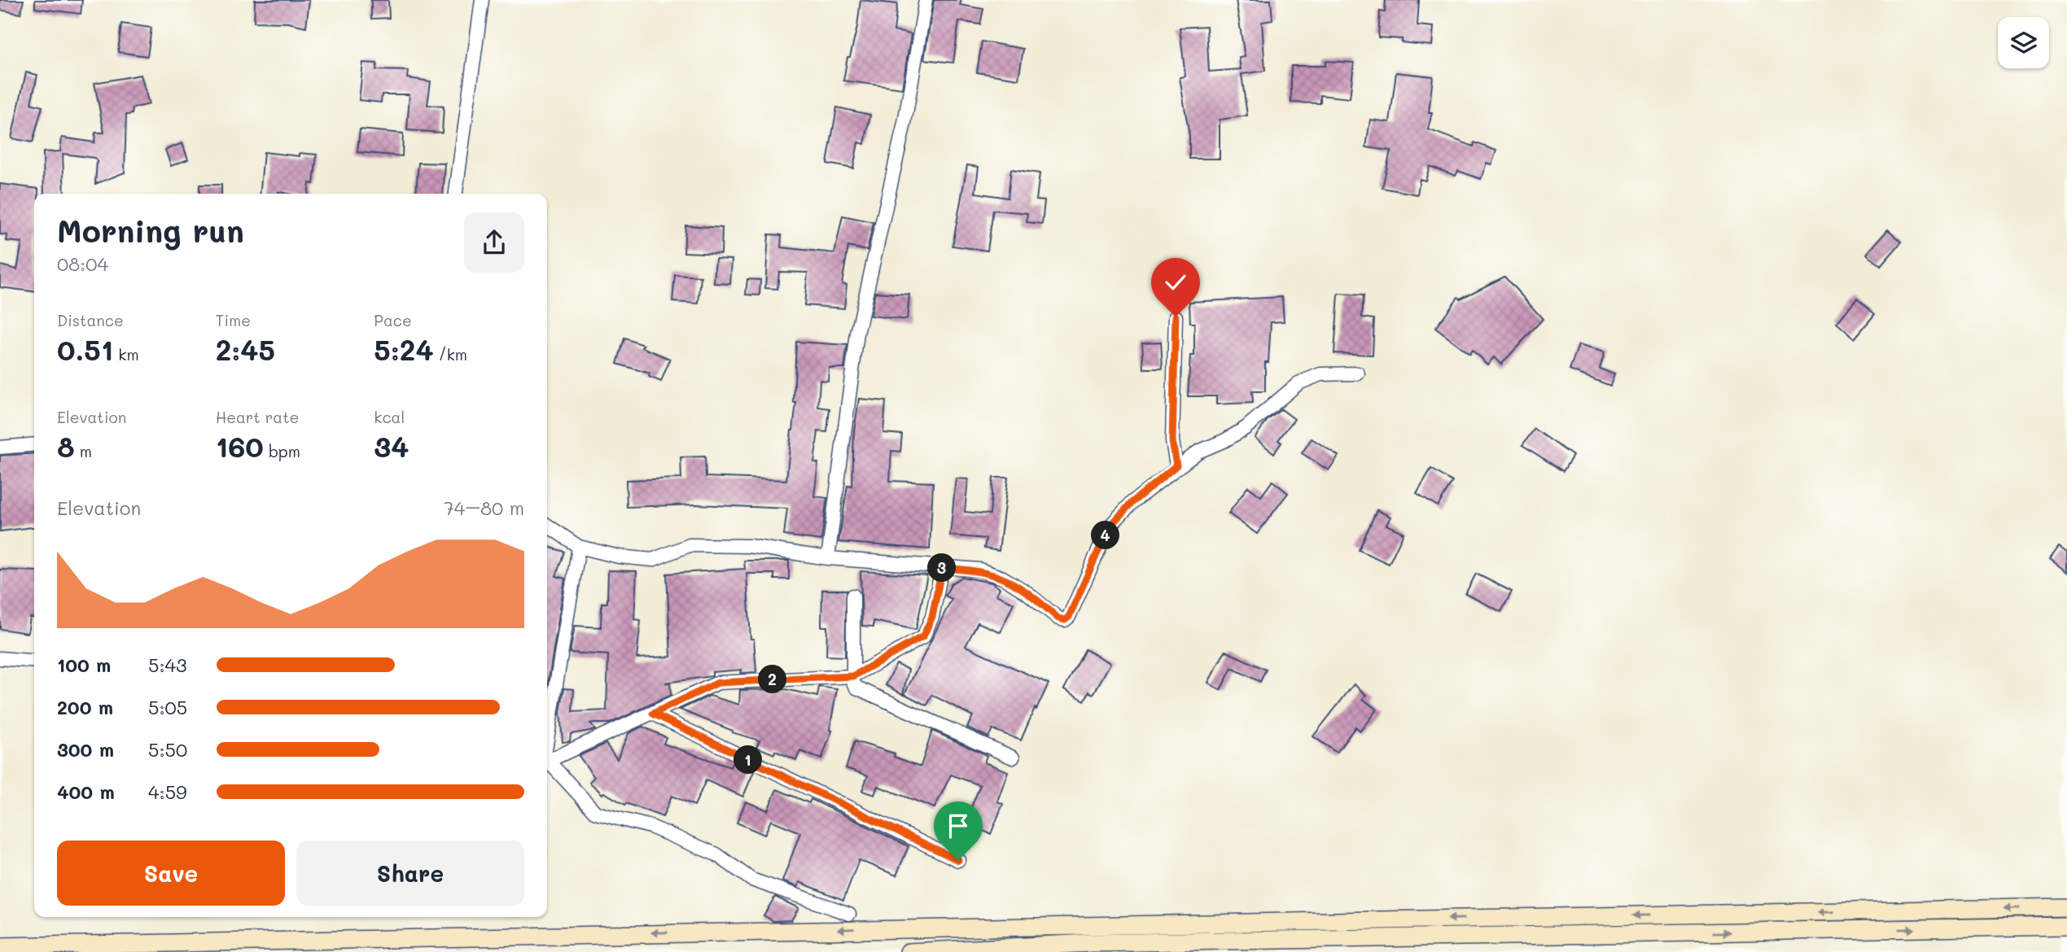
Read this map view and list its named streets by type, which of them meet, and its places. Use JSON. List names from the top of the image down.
{
  "page": {
    "heading": ["Morning run", "08:04"],
    "stats": [
      ["Distance", "0.51 km"],
      ["Time", "2:45"],
      ["Pace", "5:24 /km"],
      ["Elevation", "8 m"],
      ["Heart rate", "160 bpm"],
      ["kcal", "34"]
    ],
    "chart": ["Elevation", "74–80 m"],
    "pins": [
      "4",
      "3",
      "2",
      "1"
    ],
    "list": [
      {
        "name": "100 m",
        "note": "5:43"
      },
      {
        "name": "200 m",
        "note": "5:05"
      },
      {
        "name": "300 m",
        "note": "5:50"
      },
      {
        "name": "400 m",
        "note": "4:59"
      }
    ],
    "buttons": ["Save", "Share"]
  }
}
